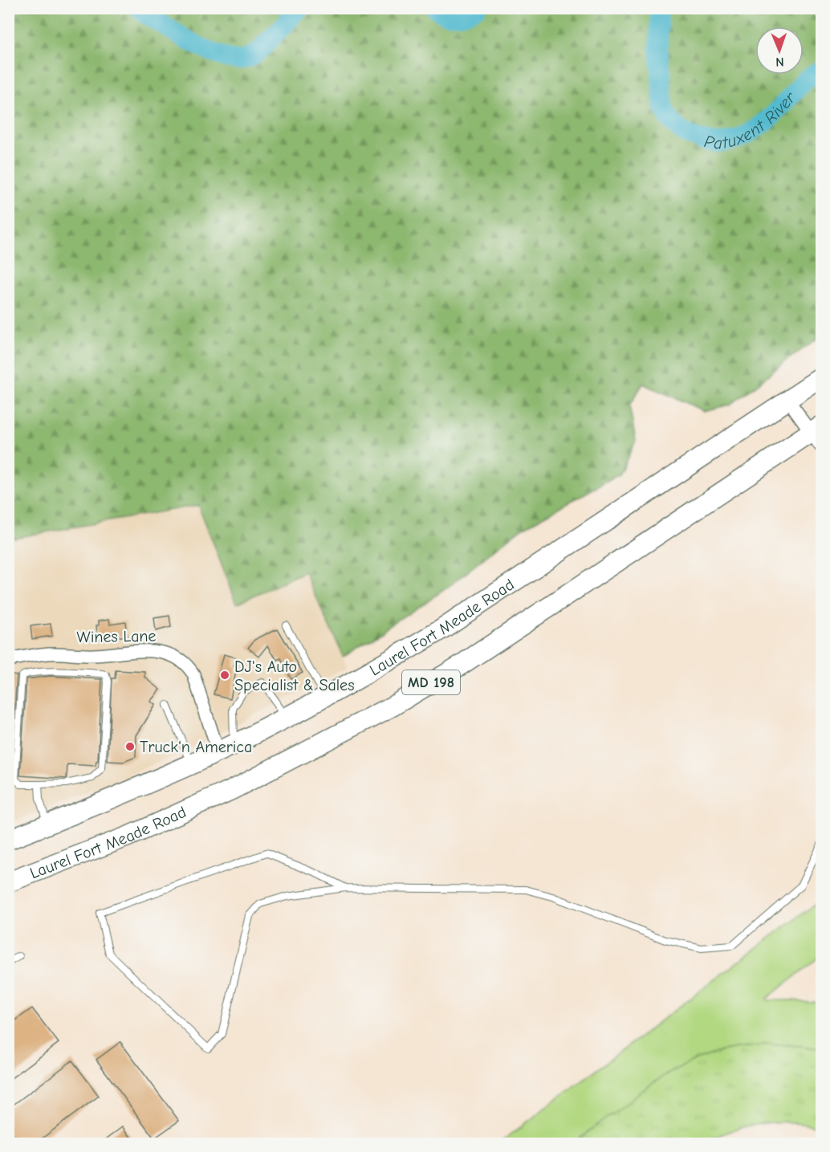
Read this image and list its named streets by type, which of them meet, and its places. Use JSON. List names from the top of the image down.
{
  "streets": {
    "main road": ["Laurel Fort Meade Road", "MD 198"],
    "street": ["Wines Lane"]
  },
  "crossings": [
    ["Laurel Fort Meade Road", "Wines Lane"]
  ],
  "water": ["Patuxent River"],
  "places": ["DJ's Auto Specialist & Sales", "Truck'n America"],
  "north": "bottom"
}
